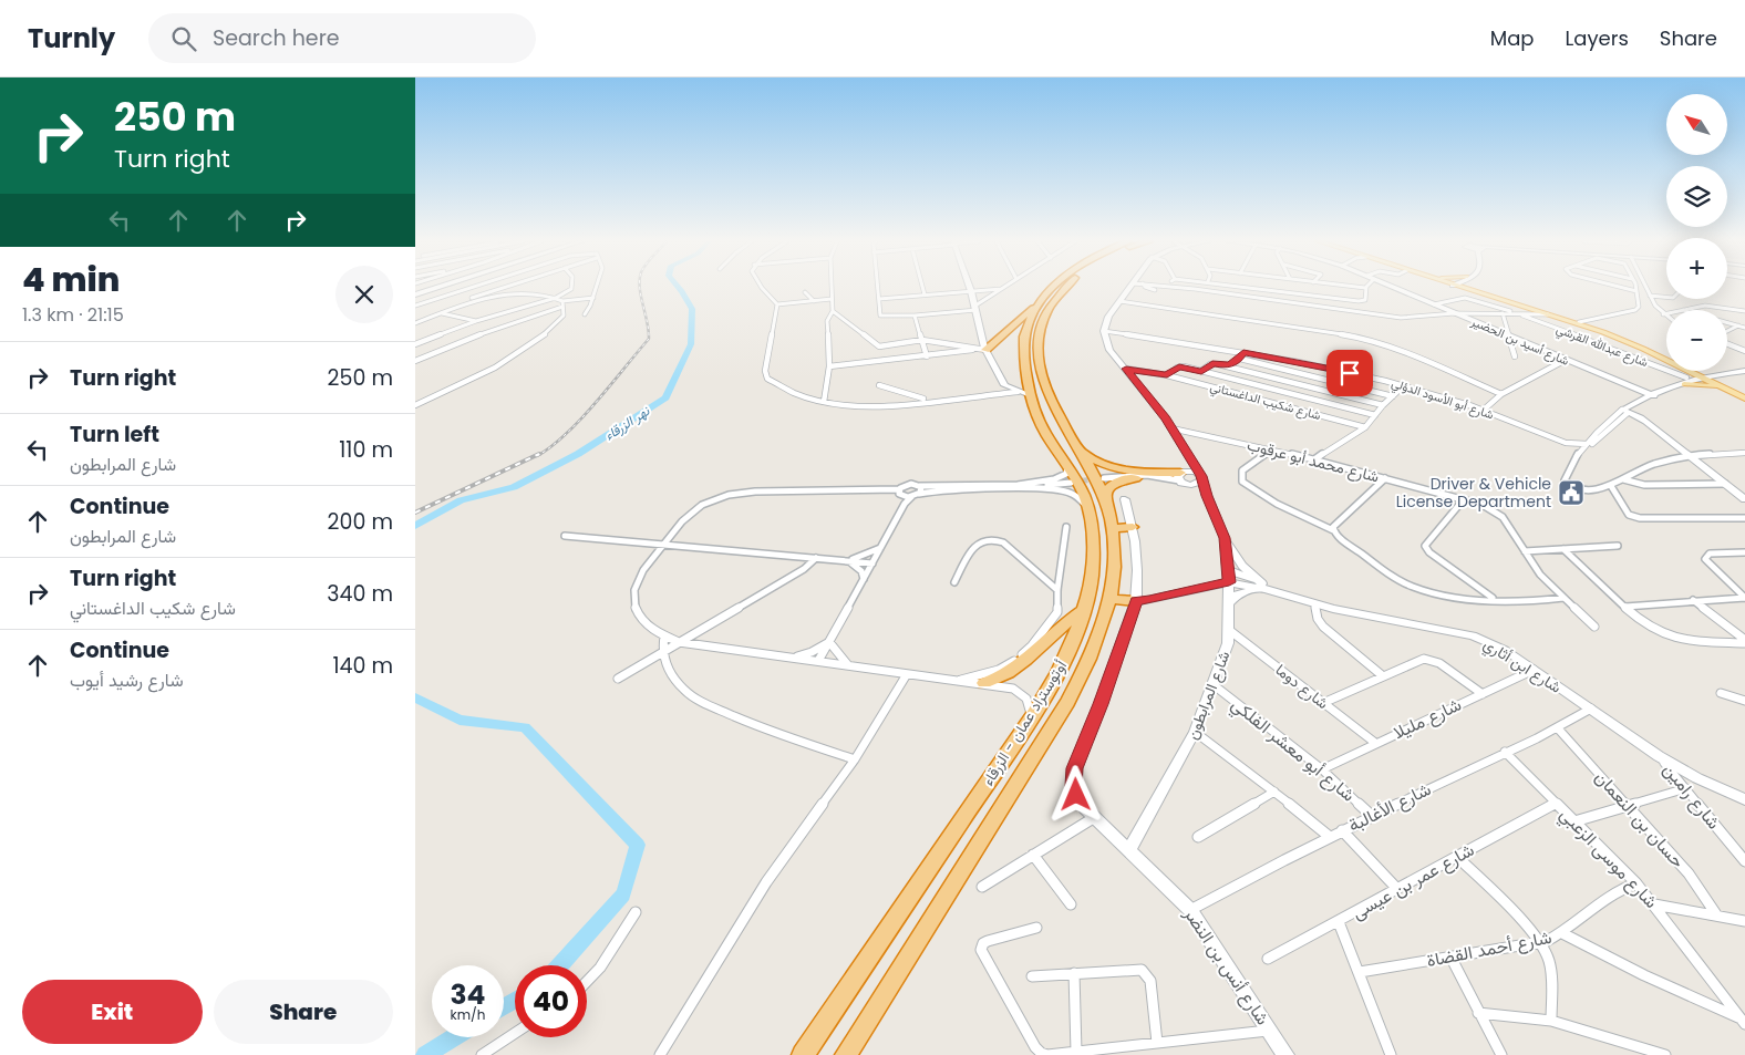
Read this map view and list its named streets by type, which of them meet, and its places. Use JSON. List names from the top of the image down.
{
  "streets": {
    "highway": ["أوتوستراد عمان - الزرقاء"],
    "street": [
      "شارع أسيد بن الحضير",
      "شارع عبدالله القرشي",
      "شارع أبو الأسود الدؤلي",
      "شارع شكيب الداغستاني",
      "شارع محمد أبو عرقوب",
      "شارع ابن أثاري",
      "شارع دوما",
      "شارع المرابطون",
      "شارع مليلا",
      "شارع أبو معشر الفلكي",
      "شارع رامين",
      "شارع الأغالبة",
      "حسان بن النعمان",
      "شارع موسى الزعبي",
      "شارع عمر بن عيسى",
      "شارع أحمد القضاة",
      "شارع أنس بن النضر"
    ]
  },
  "crossings": [
    ["شارع أبو الأسود الدؤلي", "شارع المرابطون"],
    ["شارع شكيب الداغستاني", "شارع المرابطون"],
    ["شارع محمد أبو عرقوب", "شارع المرابطون"],
    ["شارع ابن أثاري", "شارع المرابطون"],
    ["شارع ابن أثاري", "شارع مليلا"],
    ["شارع ابن أثاري", "شارع رامين"],
    ["شارع ابن أثاري", "شارع الأغالبة"],
    ["شارع دوما", "شارع المرابطون"],
    ["شارع دوما", "شارع مليلا"],
    ["شارع المرابطون", "شارع أبو معشر الفلكي"],
    ["شارع المرابطون", "شارع أنس بن النضر"],
    ["شارع مليلا", "شارع أبو معشر الفلكي"],
    ["شارع أبو معشر الفلكي", "شارع الأغالبة"],
    ["شارع الأغالبة", "حسان بن النعمان"],
    ["شارع الأغالبة", "شارع موسى الزعبي"],
    ["شارع الأغالبة", "شارع أنس بن النضر"],
    ["شارع موسى الزعبي", "شارع عمر بن عيسى"],
    ["شارع موسى الزعبي", "شارع أحمد القضاة"]
  ],
  "water": ["نهر الزرقاء"],
  "places": {
    "public building": ["Driver & Vehicle License Department"]
  },
  "north": "top left",
  "page": {
    "header": "Turnly",
    "search": "Search here",
    "nav": ["Map", "Layers", "Share"],
    "turn": ["250 m", "Turn right"],
    "map_buttons": ["+", "−"],
    "heading": ["4 min", "1.3 km · 21:15"],
    "list": [
      {
        "name": "Turn right",
        "value": "250 m"
      },
      {
        "name": "Turn left",
        "note": "شارع المرابطون",
        "value": "110 m"
      },
      {
        "name": "Continue",
        "note": "شارع المرابطون",
        "value": "200 m"
      },
      {
        "name": "Turn right",
        "note": "شارع شكيب الداغستاني",
        "value": "340 m"
      },
      {
        "name": "Continue",
        "note": "شارع رشيد أيوب",
        "value": "140 m"
      }
    ],
    "speed": "34 km/h",
    "limit": "40",
    "buttons": ["Exit", "Share"]
  }
}
